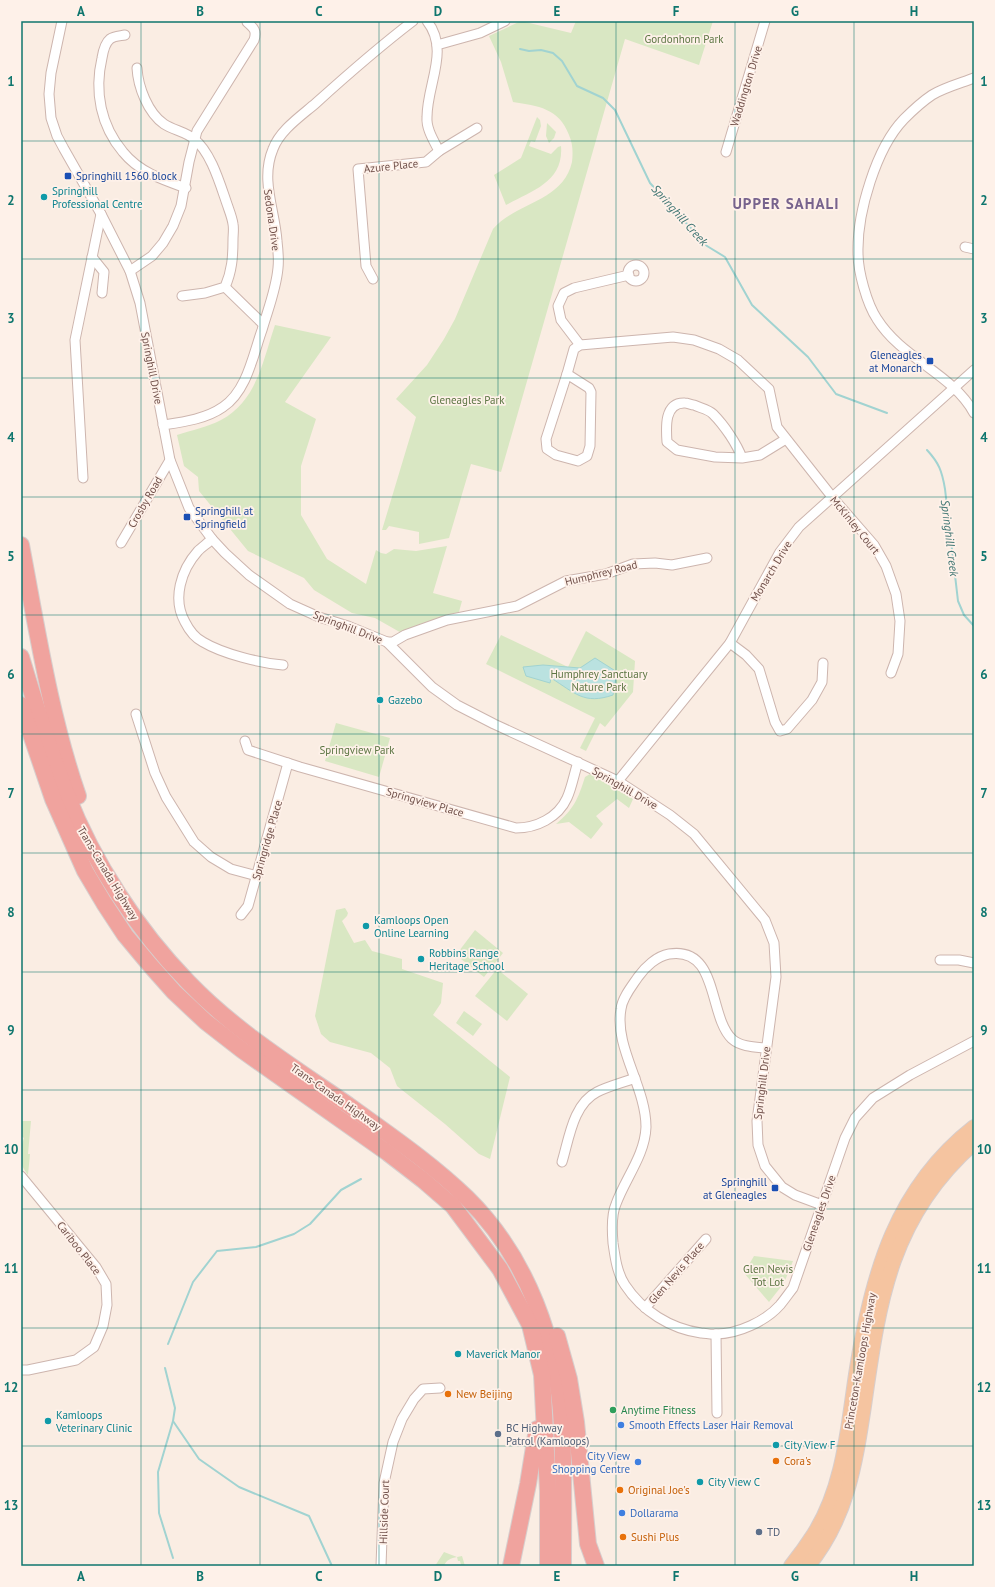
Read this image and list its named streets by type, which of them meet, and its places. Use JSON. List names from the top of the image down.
{
  "streets": {
    "highway": ["Trans-Canada Highway"],
    "main road": ["Princeton-Kamloops Highway"],
    "street": [
      "Waddington Drive",
      "Azure Place",
      "Sedona Drive",
      "Springhill Drive",
      "Crosby Road",
      "McKinley Court",
      "Monarch Drive",
      "Humphrey Road",
      "Springview Place",
      "Springridge Place",
      "Gleneagles Drive",
      "Cariboo Place",
      "Glen Nevis Place",
      "Hillside Court"
    ]
  },
  "crossings": [
    ["Sedona Drive", "Springhill Drive"],
    ["Springhill Drive", "Crosby Road"],
    ["Springhill Drive", "Monarch Drive"],
    ["Springhill Drive", "Humphrey Road"],
    ["Springhill Drive", "Springview Place"],
    ["Springhill Drive", "Gleneagles Drive"],
    ["McKinley Court", "Monarch Drive"],
    ["Springview Place", "Springridge Place"],
    ["Gleneagles Drive", "Glen Nevis Place"]
  ],
  "districts": ["UPPER SAHALI"],
  "water": ["Springhill Creek"],
  "parks": [
    "Gordonhorn Park",
    "Gleneagles Park",
    "Humphrey Sanctuary Nature Park",
    "Springview Park",
    "Glen Nevis Tot Lot"
  ],
  "places": {
    "transit": [
      "Springhill 1560 block",
      "Gleneagles at Monarch",
      "Springhill at Springfield",
      "Springhill at Gleneagles"
    ],
    "other": [
      "Springhill Professional Centre",
      "Gazebo",
      "Kamloops Open Online Learning",
      "Robbins Range Heritage School",
      "Maverick Manor",
      "New Beijing",
      "Anytime Fitness",
      "Kamloops Veterinary Clinic",
      "Smooth Effects Laser Hair Removal",
      "BC Highway Patrol (Kamloops)",
      "City View F",
      "Cora's",
      "City View Shopping Centre",
      "City View C",
      "Original Joe's",
      "Dollarama",
      "TD",
      "Sushi Plus"
    ]
  },
  "grid": {
    "columns": [
      "A",
      "B",
      "C",
      "D",
      "E",
      "F",
      "G",
      "H"
    ],
    "rows": [
      "1",
      "2",
      "3",
      "4",
      "5",
      "6",
      "7",
      "8",
      "9",
      "10",
      "11",
      "12",
      "13"
    ]
  }
}
